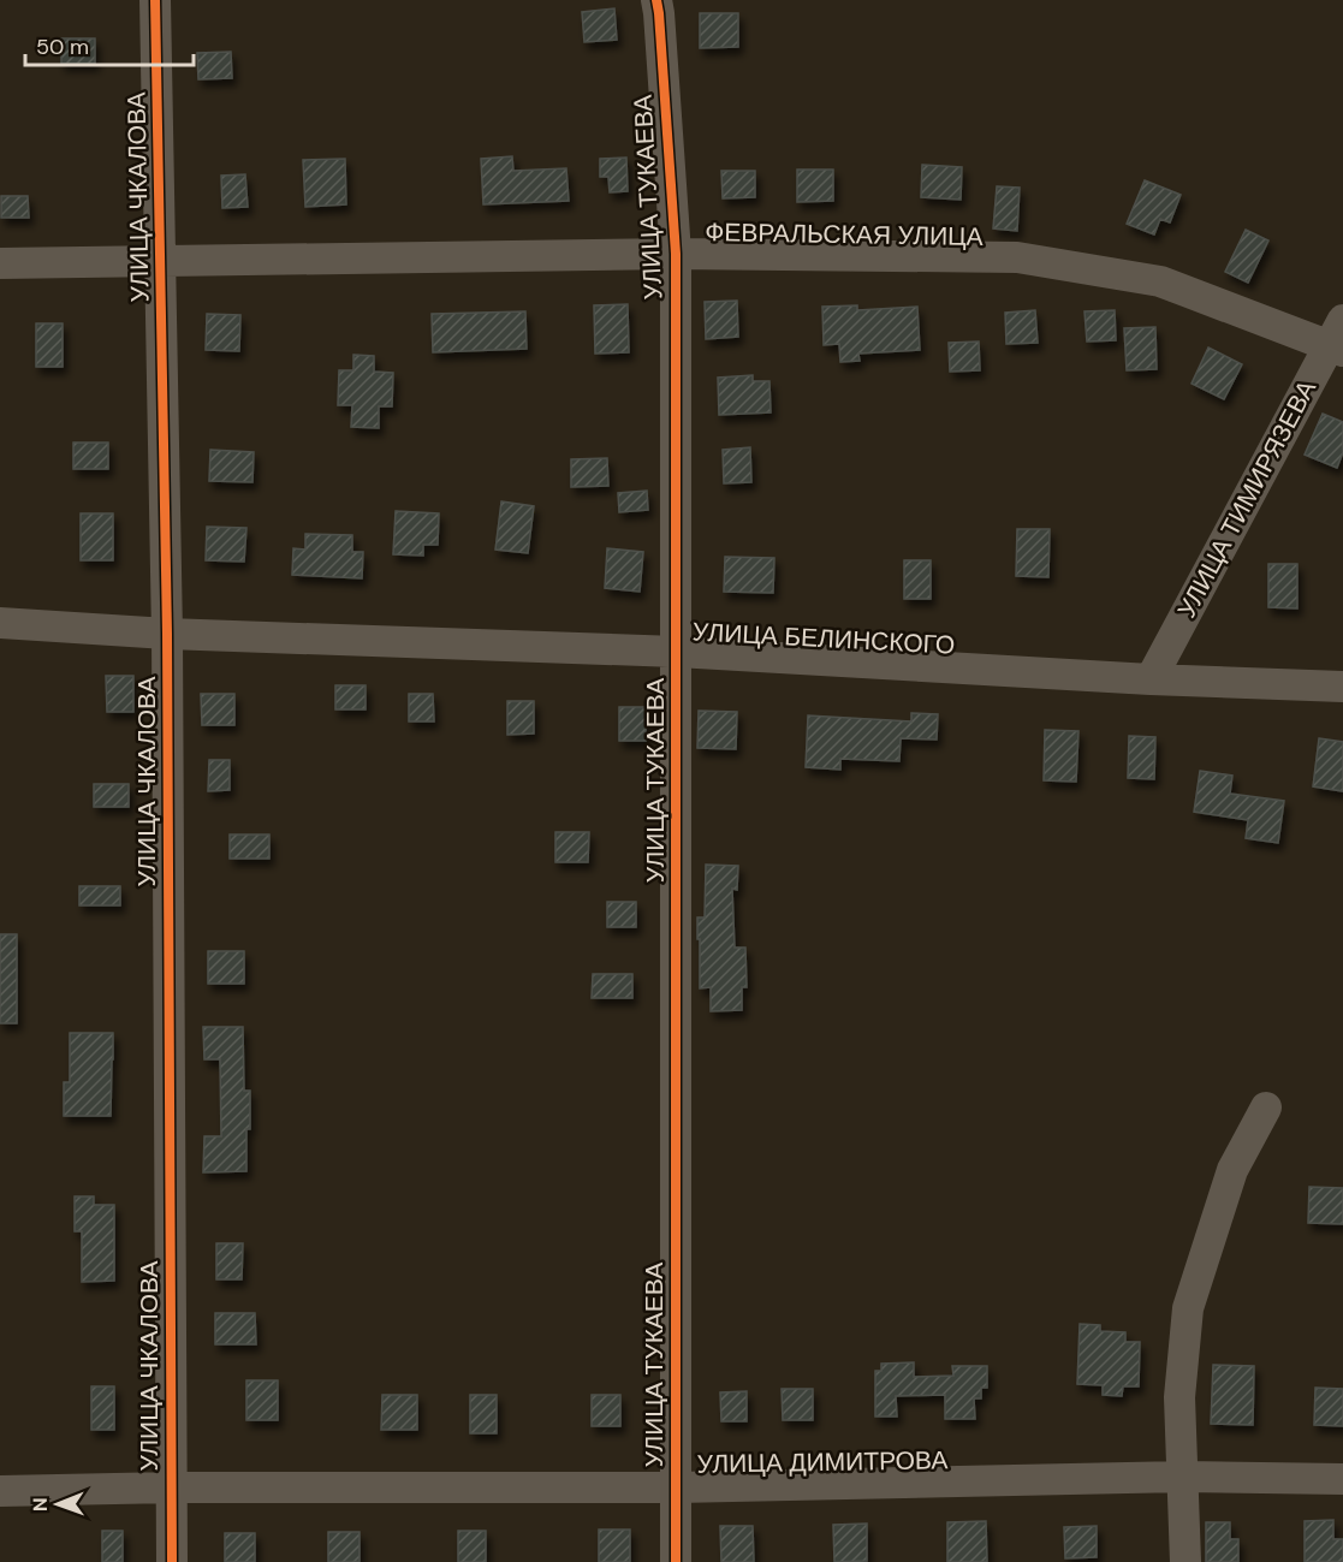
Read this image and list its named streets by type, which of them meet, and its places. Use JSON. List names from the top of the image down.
{
  "streets": {
    "street": [
      "УЛИЦА ЧКАЛОВА",
      "УЛИЦА ТУКАЕВА",
      "ФЕВРАЛЬСКАЯ УЛИЦА",
      "УЛИЦА ТИМИРЯЗЕВА",
      "УЛИЦА БЕЛИНСКОГО",
      "УЛИЦА ДИМИТРОВА"
    ]
  },
  "crossings": [
    ["УЛИЦА ЧКАЛОВА", "ФЕВРАЛЬСКАЯ УЛИЦА"],
    ["УЛИЦА ЧКАЛОВА", "УЛИЦА БЕЛИНСКОГО"],
    ["УЛИЦА ЧКАЛОВА", "УЛИЦА ДИМИТРОВА"],
    ["УЛИЦА ТУКАЕВА", "ФЕВРАЛЬСКАЯ УЛИЦА"],
    ["УЛИЦА ТУКАЕВА", "УЛИЦА БЕЛИНСКОГО"],
    ["УЛИЦА ТУКАЕВА", "УЛИЦА ДИМИТРОВА"],
    ["ФЕВРАЛЬСКАЯ УЛИЦА", "УЛИЦА ТИМИРЯЗЕВА"],
    ["УЛИЦА ТИМИРЯЗЕВА", "УЛИЦА БЕЛИНСКОГО"]
  ],
  "scale_bar": "50 m",
  "north": "left"
}
